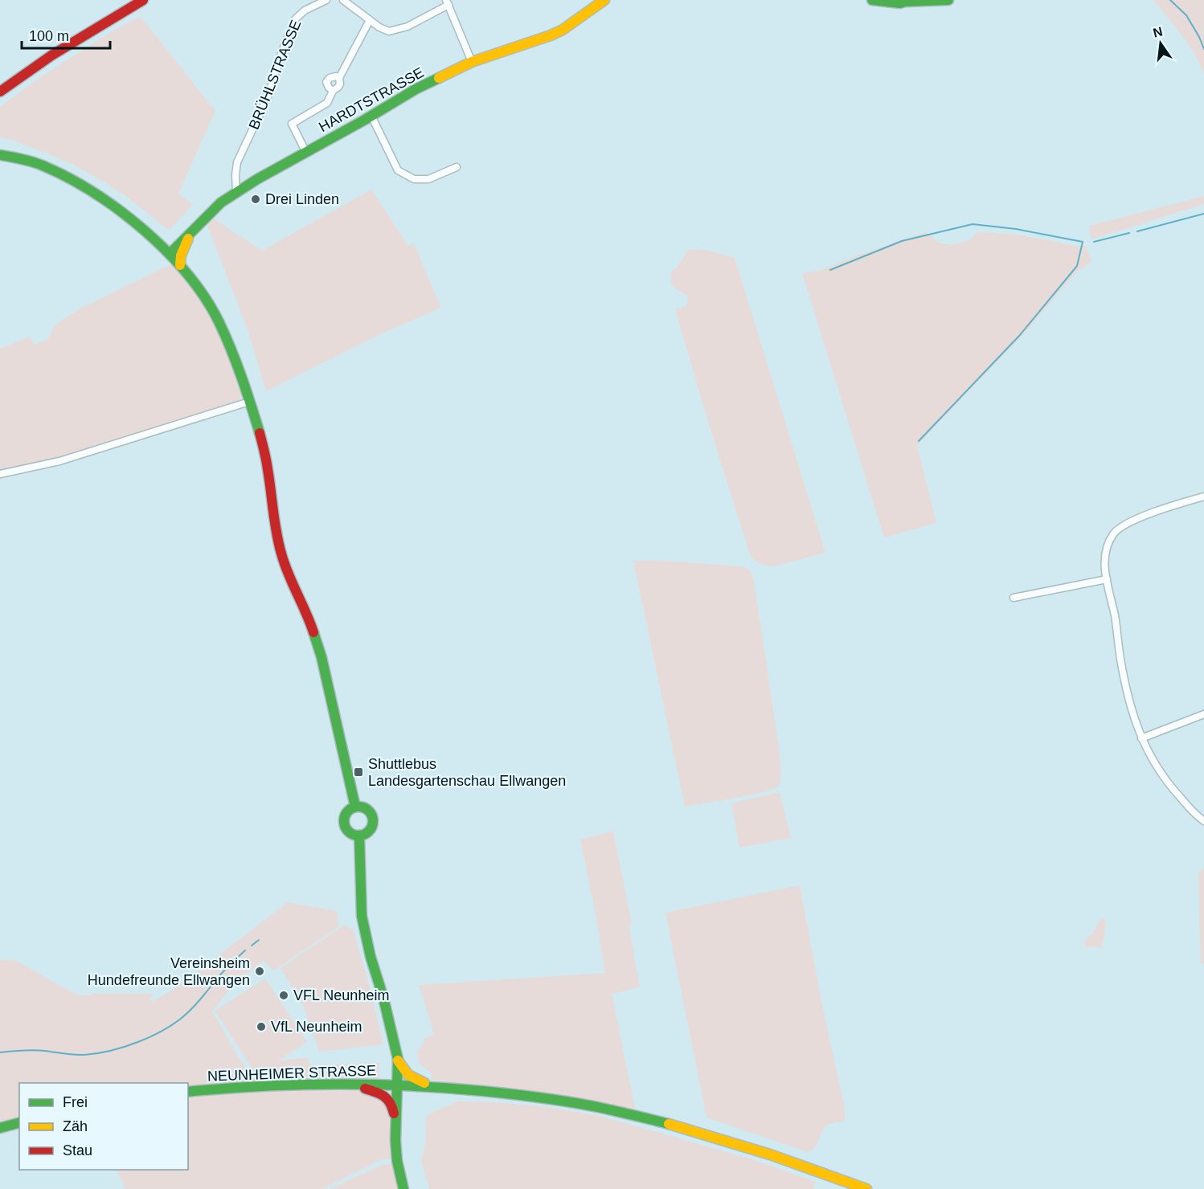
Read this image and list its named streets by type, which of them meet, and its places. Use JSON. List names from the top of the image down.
{
  "streets": {
    "main road": ["HARDTSTRASSE", "NEUNHEIMER STRASSE"],
    "street": ["BRÜHLSTRASSE"]
  },
  "crossings": [
    ["BRÜHLSTRASSE", "HARDTSTRASSE"]
  ],
  "places": {
    "other": [
      "Drei Linden",
      "Vereinsheim Hundefreunde Ellwangen",
      "VFL Neunheim",
      "VfL Neunheim"
    ],
    "transit": ["Shuttlebus Landesgartenschau Ellwangen"]
  },
  "legend": ["Frei", "Zäh", "Stau"],
  "scale_bar": "100 m",
  "north": "top"
}
